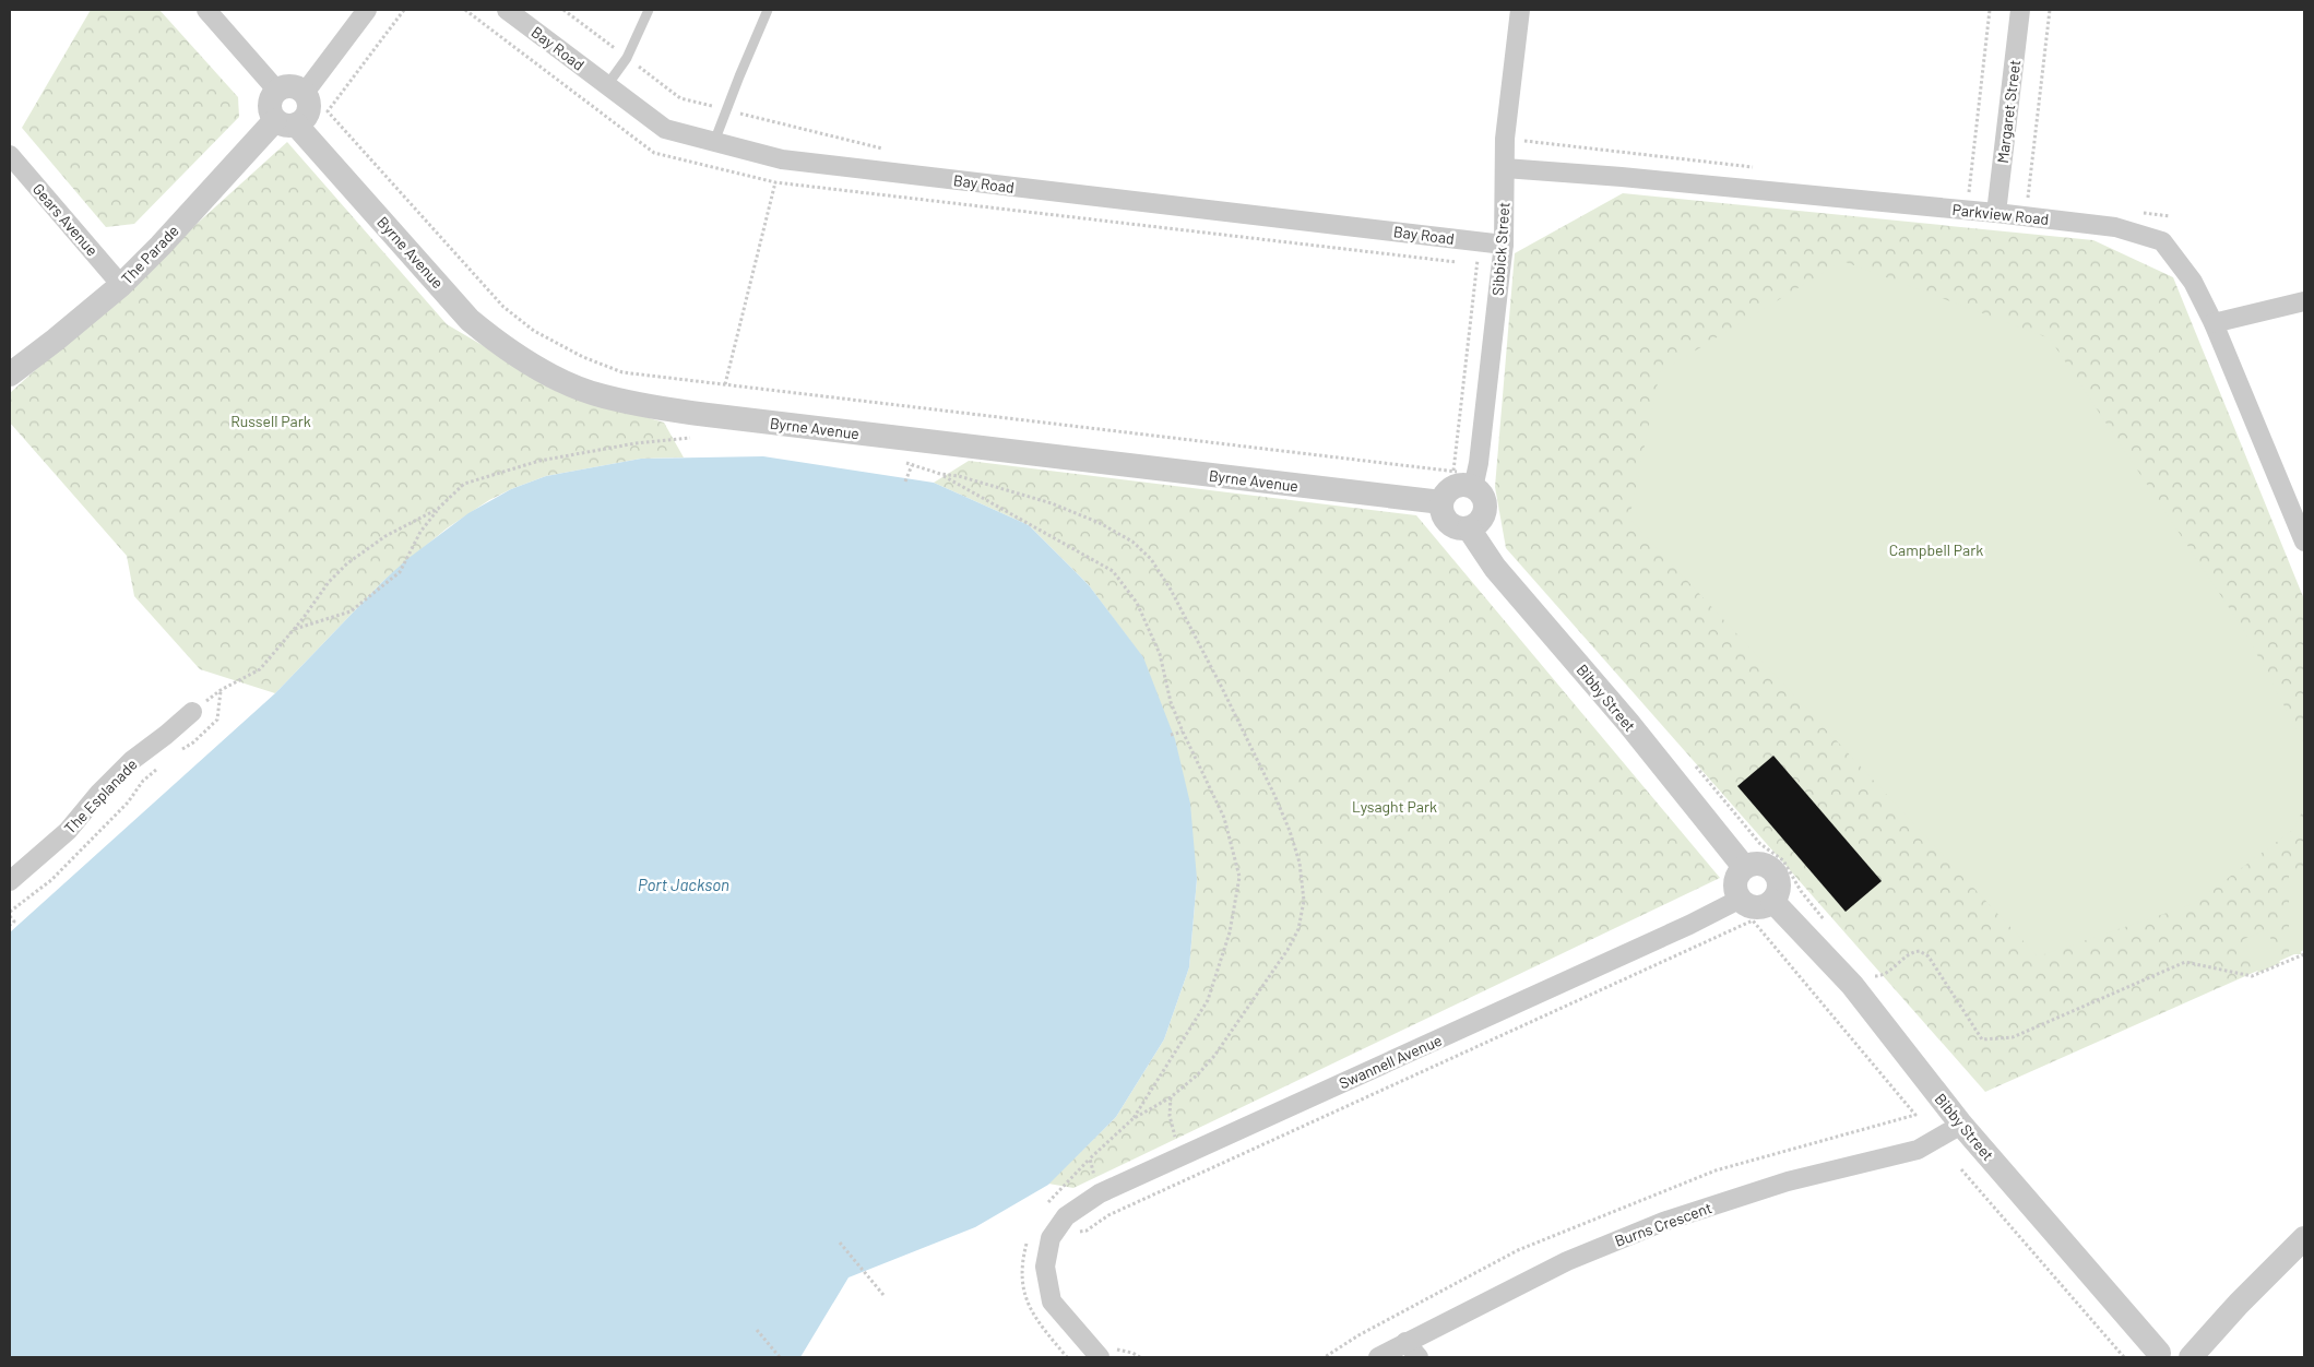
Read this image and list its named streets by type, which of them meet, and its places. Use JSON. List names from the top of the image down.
{
  "streets": {
    "street": [
      "Bay Road",
      "Margaret Street",
      "Parkview Road",
      "Gears Avenue",
      "Sibbick Street",
      "Byrne Avenue",
      "The Parade",
      "Bibby Street",
      "The Esplanade",
      "Swannell Avenue",
      "Burns Crescent"
    ]
  },
  "crossings": [
    ["Bay Road", "Sibbick Street"],
    ["Margaret Street", "Parkview Road"],
    ["Parkview Road", "Sibbick Street"],
    ["Gears Avenue", "The Parade"],
    ["Sibbick Street", "Byrne Avenue"],
    ["Sibbick Street", "Bibby Street"],
    ["Byrne Avenue", "The Parade"],
    ["Byrne Avenue", "Bibby Street"],
    ["Bibby Street", "Swannell Avenue"],
    ["Bibby Street", "Burns Crescent"]
  ],
  "water": ["Port Jackson"],
  "parks": ["Russell Park", "Campbell Park", "Lysaght Park"]
}
